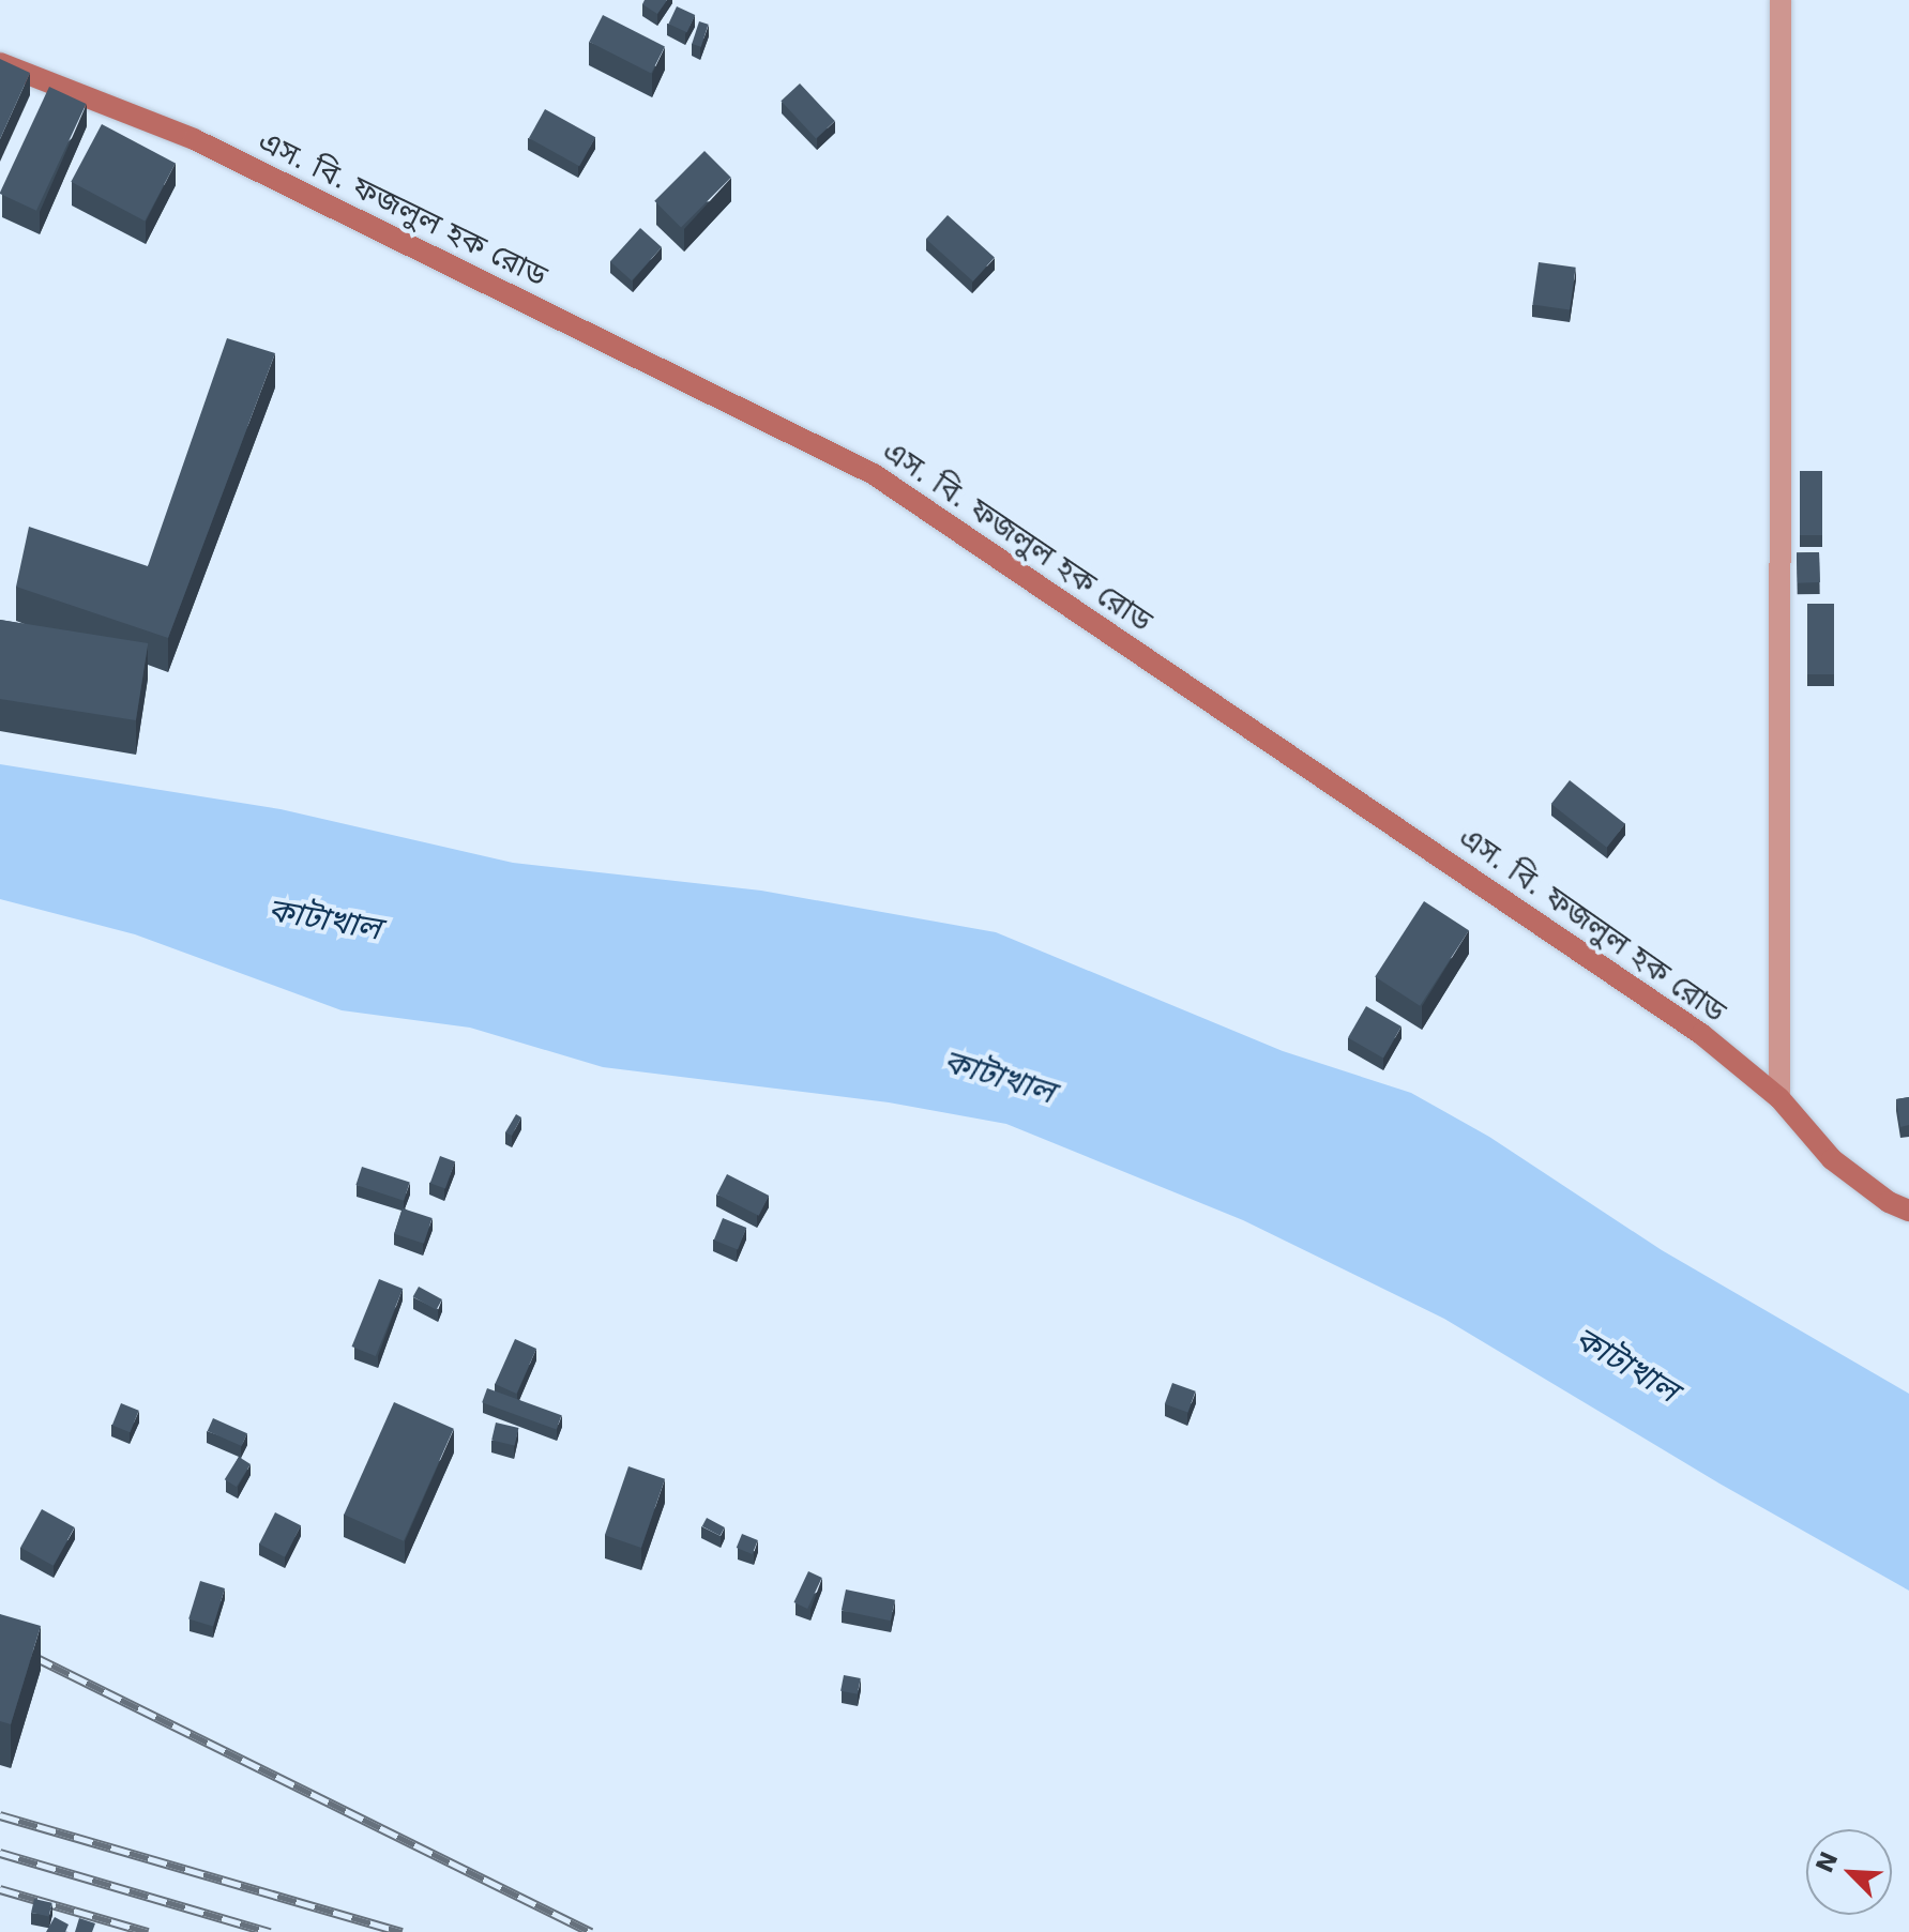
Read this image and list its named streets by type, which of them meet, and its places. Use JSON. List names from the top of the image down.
{
  "streets": {
    "main road": ["এস. বি. ফজলুল হক রোড"]
  },
  "water": ["কাটাখাল"],
  "north": "top left"
}
